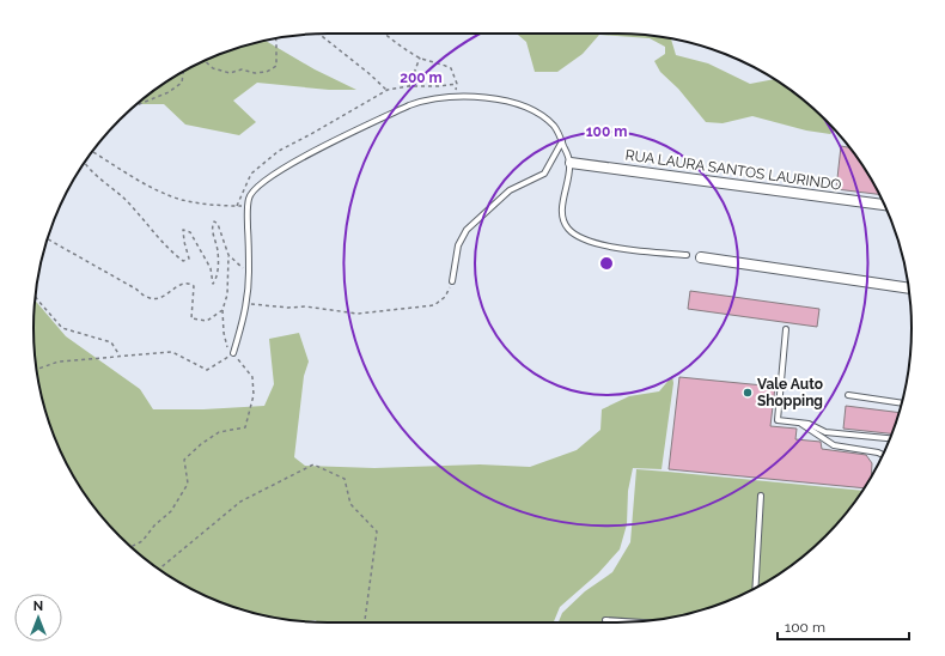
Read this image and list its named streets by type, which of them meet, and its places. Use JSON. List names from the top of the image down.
{
  "streets": {
    "street": ["RUA LAURA SANTOS LAURINDO"]
  },
  "places": ["Vale Auto Shopping"],
  "scale_bar": "100 m",
  "north": "top",
  "rings": ["200 m", "100 m"]
}
